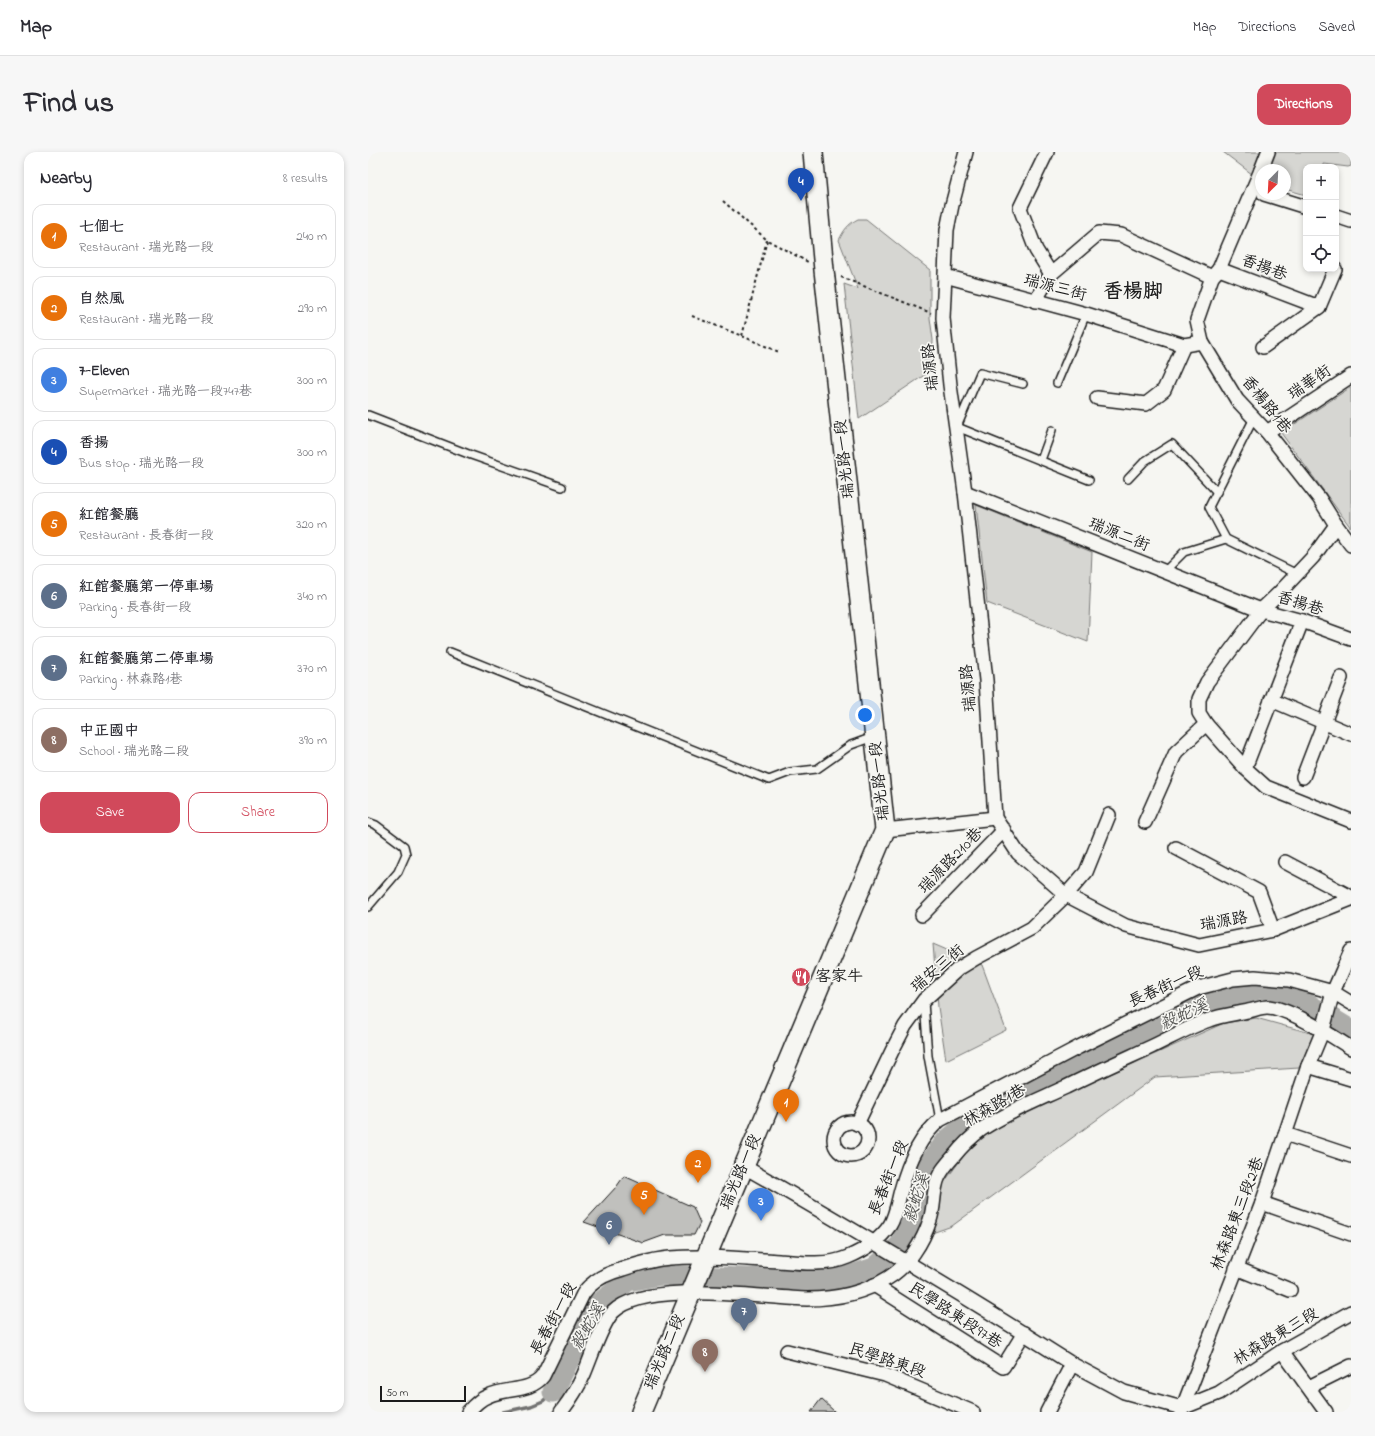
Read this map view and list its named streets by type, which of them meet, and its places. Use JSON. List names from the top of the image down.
{
  "streets": {
    "street": [
      "香揚巷",
      "瑞源三街",
      "瑞源路",
      "瑞華街",
      "香楊路1巷",
      "瑞光路一段",
      "瑞源二街",
      "瑞源路210巷",
      "瑞安三街",
      "長春街一段",
      "林森路1巷",
      "林森路東三段2巷",
      "民學路東段97巷",
      "林森路東三段",
      "瑞光路二段",
      "民學路東段"
    ]
  },
  "crossings": [
    ["香揚巷", "瑞源三街"],
    ["香揚巷", "香楊路1巷"],
    ["香揚巷", "瑞源二街"],
    ["瑞源三街", "瑞源路"],
    ["瑞源三街", "香楊路1巷"],
    ["瑞源路", "瑞源二街"],
    ["瑞源路", "瑞源路210巷"],
    ["瑞源路", "瑞安三街"],
    ["瑞華街", "香楊路1巷"],
    ["瑞光路一段", "長春街一段"],
    ["瑞光路一段", "林森路1巷"],
    ["瑞光路一段", "瑞光路二段"],
    ["長春街一段", "林森路東三段2巷"],
    ["林森路1巷", "林森路東三段2巷"],
    ["林森路1巷", "民學路東段97巷"],
    ["林森路1巷", "瑞光路二段"],
    ["林森路東三段2巷", "林森路東三段"]
  ],
  "districts": ["香楊脚"],
  "water": ["殺蛇溪"],
  "places": {
    "restaurant": ["客家牛"]
  },
  "scale_bar": "50 m",
  "north": "bottom left",
  "page": {
    "header": "Map",
    "nav": ["Map", "Directions", "Saved"],
    "title": "Find us",
    "buttons": [
      "Directions",
      ["Save", "Share"]
    ],
    "heading": ["Nearby", "8 results"],
    "map_buttons": ["+", "−"],
    "pins": [
      "4",
      "1",
      "2",
      "5",
      "3",
      "6",
      "7",
      "8"
    ],
    "list": [
      {
        "mark": "1",
        "name": "七個七",
        "note": "Restaurant · 瑞光路一段",
        "value": "240 m"
      },
      {
        "mark": "2",
        "name": "自然風",
        "note": "Restaurant · 瑞光路一段",
        "value": "290 m"
      },
      {
        "mark": "3",
        "name": "7-Eleven",
        "note": "Supermarket · 瑞光路一段747巷",
        "value": "300 m"
      },
      {
        "mark": "4",
        "name": "香揚",
        "note": "Bus stop · 瑞光路一段",
        "value": "300 m"
      },
      {
        "mark": "5",
        "name": "紅館餐廳",
        "note": "Restaurant · 長春街一段",
        "value": "320 m"
      },
      {
        "mark": "6",
        "name": "紅館餐廳第一停車場",
        "note": "Parking · 長春街一段",
        "value": "340 m"
      },
      {
        "mark": "7",
        "name": "紅館餐廳第二停車場",
        "note": "Parking · 林森路1巷",
        "value": "370 m"
      },
      {
        "mark": "8",
        "name": "中正國中",
        "note": "School · 瑞光路二段",
        "value": "390 m"
      }
    ],
    "scale": "50 m"
  }
}
